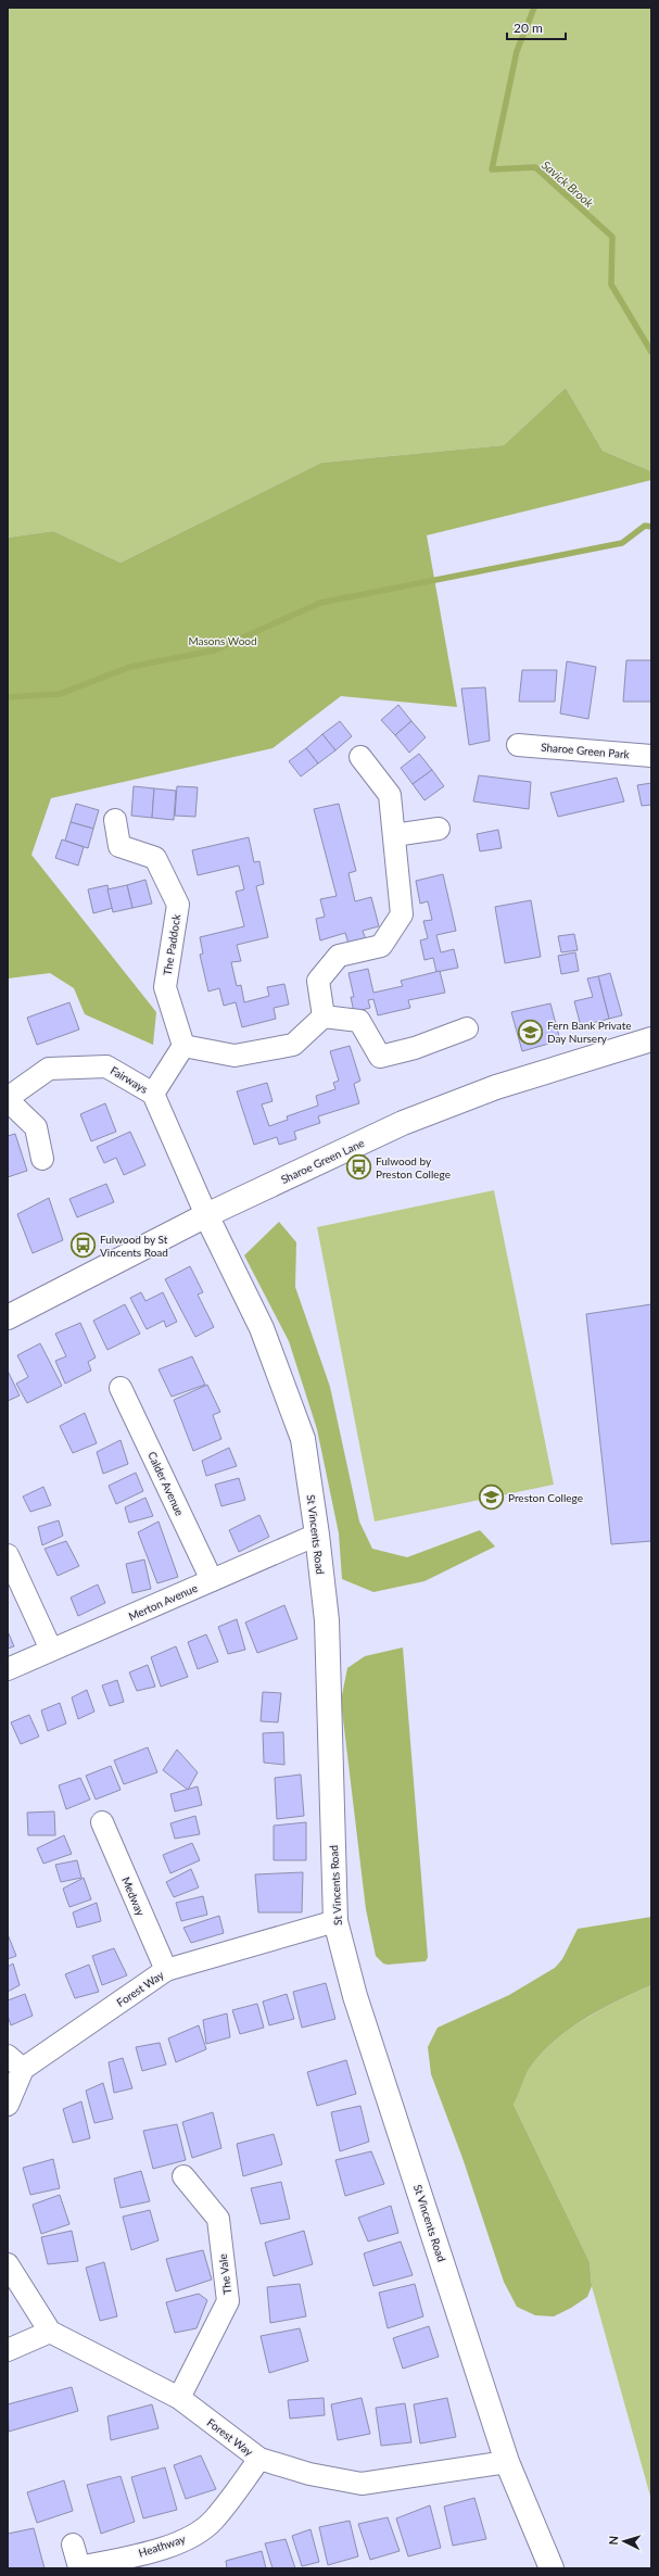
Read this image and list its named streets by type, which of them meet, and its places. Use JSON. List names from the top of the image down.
{
  "streets": {
    "street": [
      "Sharoe Green Park",
      "The Paddock",
      "Fairways",
      "Sharoe Green Lane",
      "Calder Avenue",
      "St Vincents Road",
      "Merton Avenue",
      "Medway",
      "Forest Way",
      "The Vale",
      "Heathway"
    ]
  },
  "crossings": [
    ["Fairways", "Sharoe Green Lane"],
    ["Fairways", "St Vincents Road"],
    ["Sharoe Green Lane", "St Vincents Road"],
    ["Calder Avenue", "Merton Avenue"],
    ["St Vincents Road", "Merton Avenue"],
    ["St Vincents Road", "Forest Way"],
    ["Medway", "Forest Way"],
    ["Forest Way", "The Vale"],
    ["Forest Way", "Heathway"]
  ],
  "water": ["Savick Brook"],
  "parks": ["Masons Wood"],
  "places": {
    "school or university": ["Fern Bank Private Day Nursery", "Preston College"],
    "bus stop": ["Fulwood by Preston College", "Fulwood by St Vincents Road"]
  },
  "scale_bar": "20 m",
  "north": "left"
}
